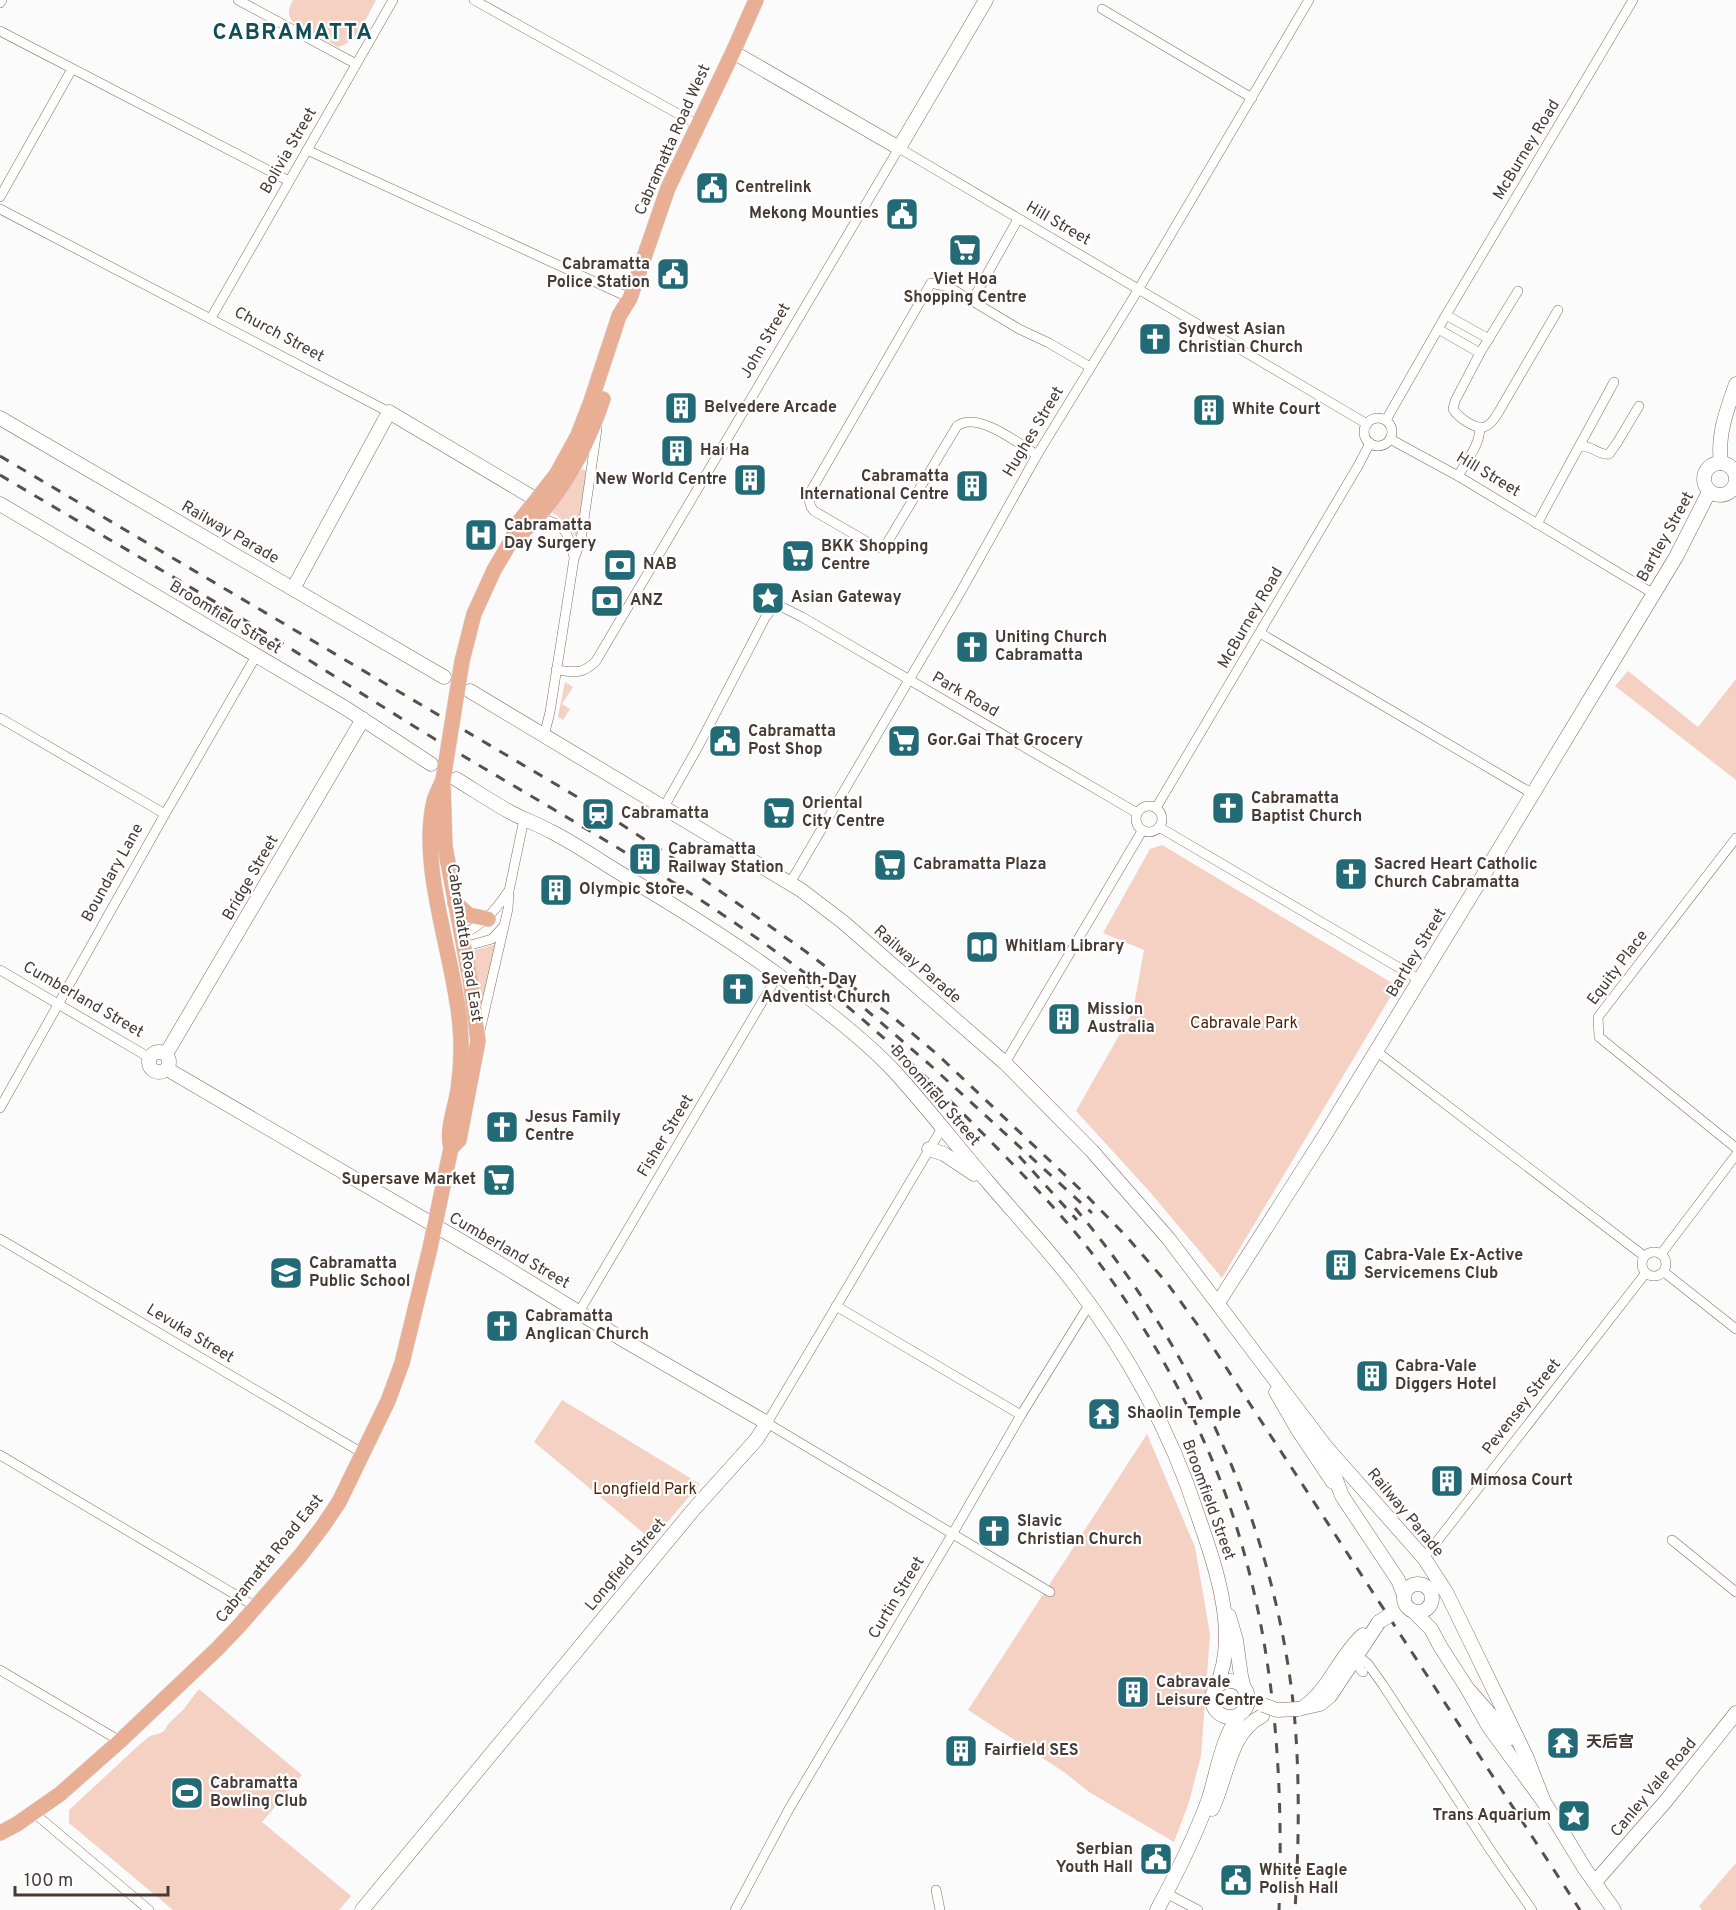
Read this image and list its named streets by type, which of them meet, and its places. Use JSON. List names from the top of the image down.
{
  "streets": {
    "main road": [
      "Cabramatta Road West",
      "Hill Street",
      "Church Street",
      "John Street",
      "Railway Parade",
      "Bartley Street",
      "Broomfield Street",
      "Bridge Street",
      "Cabramatta Road East",
      "Cumberland Street",
      "Longfield Street",
      "Canley Vale Road"
    ],
    "street": [
      "McBurney Road",
      "Bolivia Street",
      "Hughes Street",
      "Park Road",
      "Boundary Lane",
      "Equity Place",
      "Fisher Street",
      "Levuka Street",
      "Pevensey Street",
      "Curtin Street"
    ]
  },
  "crossings": [
    ["Cabramatta Road West", "Hill Street"],
    ["Cabramatta Road West", "Church Street"],
    ["Cabramatta Road West", "John Street"],
    ["Cabramatta Road West", "Railway Parade"],
    ["Cabramatta Road West", "Cabramatta Road East"],
    ["McBurney Road", "Hill Street"],
    ["McBurney Road", "Park Road"],
    ["Bolivia Street", "Church Street"],
    ["Hill Street", "John Street"],
    ["Hill Street", "Hughes Street"],
    ["Hill Street", "Bartley Street"],
    ["Hughes Street", "Railway Parade"],
    ["Hughes Street", "Park Road"],
    ["Railway Parade", "Bartley Street"],
    ["Railway Parade", "Park Road"],
    ["Railway Parade", "Pevensey Street"],
    ["Railway Parade", "Canley Vale Road"],
    ["Broomfield Street", "Boundary Lane"],
    ["Broomfield Street", "Bridge Street"],
    ["Broomfield Street", "Cabramatta Road East"],
    ["Broomfield Street", "Fisher Street"],
    ["Broomfield Street", "Longfield Street"],
    ["Broomfield Street", "Curtin Street"],
    ["Boundary Lane", "Cumberland Street"],
    ["Bridge Street", "Cumberland Street"],
    ["Cabramatta Road East", "Cumberland Street"],
    ["Cabramatta Road East", "Levuka Street"],
    ["Cumberland Street", "Fisher Street"],
    ["Cumberland Street", "Longfield Street"],
    ["Cumberland Street", "Curtin Street"]
  ],
  "districts": ["CABRAMATTA"],
  "parks": ["Cabravale Park", "Longfield Park"],
  "places": {
    "public building": [
      "Centrelink",
      "Mekong Mounties",
      "Cabramatta Police Station",
      "Cabramatta Post Shop",
      "Serbian Youth Hall",
      "White Eagle Polish Hall"
    ],
    "supermarket": [
      "Viet Hoa Shopping Centre",
      "BKK Shopping Centre",
      "Gor.Gai That Grocery",
      "Oriental City Centre",
      "Cabramatta Plaza",
      "Supersave Market"
    ],
    "church": [
      "Sydwest Asian Christian Church",
      "Uniting Church Cabramatta",
      "Cabramatta Baptist Church",
      "Sacred Heart Catholic Church Cabramatta",
      "Seventh-Day Adventist Church",
      "Jesus Family Centre",
      "Cabramatta Anglican Church",
      "Slavic Christian Church"
    ],
    "building": [
      "Belvedere Arcade",
      "White Court",
      "Hai Ha",
      "New World Centre",
      "Cabramatta International Centre",
      "Cabramatta Railway Station",
      "Olympic Store",
      "Mission Australia",
      "Cabra-Vale Ex-Active Servicemens Club",
      "Cabra-Vale Diggers Hotel",
      "Mimosa Court",
      "Cabravale Leisure Centre",
      "Fairfield SES"
    ],
    "hospital": ["Cabramatta Day Surgery"],
    "bank": ["NAB", "ANZ"],
    "place": ["Asian Gateway", "Trans Aquarium"],
    "station": ["Cabramatta"],
    "library": ["Whitlam Library"],
    "school or university": ["Cabramatta Public School"],
    "temple": ["Shaolin Temple", "天后宫"],
    "sports": ["Cabramatta Bowling Club"]
  },
  "scale_bar": "100 m"
}
